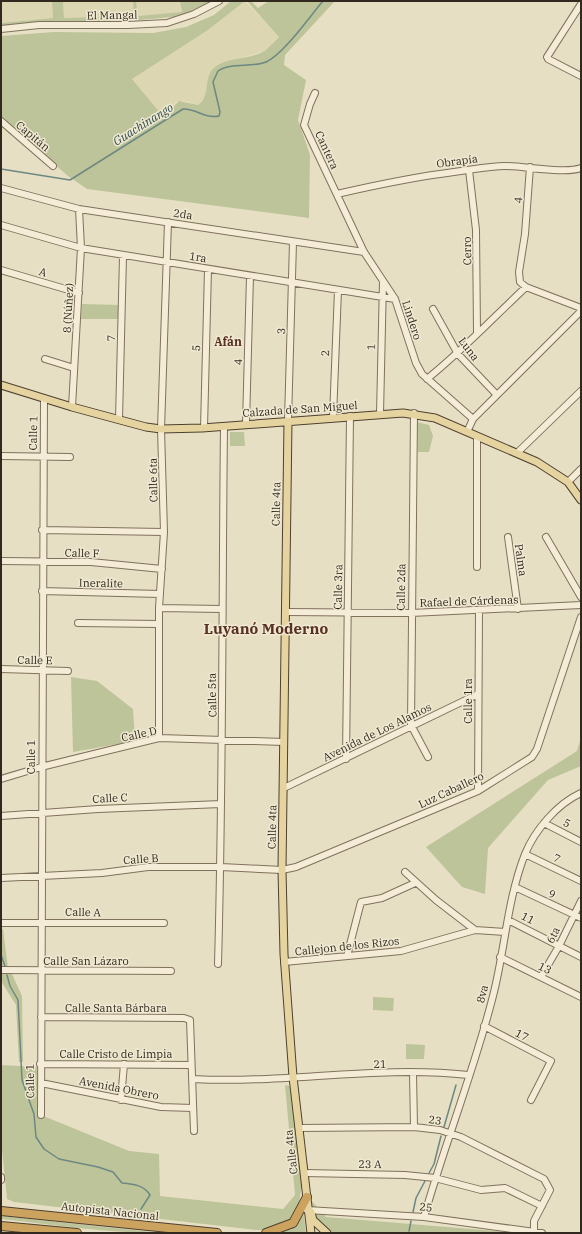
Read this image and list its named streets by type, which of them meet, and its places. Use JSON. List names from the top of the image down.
{
  "streets": {
    "highway": ["Autopista Nacional"],
    "main road": ["Calzada de San Miguel", "Calle 4ta"],
    "street": [
      "El Mangal",
      "Capitán",
      "Cantera",
      "Obrapía",
      "4",
      "2da",
      "Cerro",
      "1ra",
      "A",
      "8 (Núñez)",
      "Lindero",
      "3",
      "7",
      "1",
      "5",
      "Luna",
      "2",
      "Calle 1",
      "Calle 6ta",
      "Calle F",
      "Palma",
      "Ineralite",
      "Calle 3ra",
      "Calle 2da",
      "Rafael de Cárdenas",
      "Calle E",
      "Calle 5ta",
      "Calle 1ra",
      "Avenida de Los Alamos",
      "Calle D",
      "Luz Caballero",
      "Calle C",
      "Calle B",
      "9",
      "Calle A",
      "11",
      "6ta",
      "Callejon de los Rizos",
      "Calle San Lázaro",
      "13",
      "8va",
      "Calle Santa Bárbara",
      "17",
      "Calle Cristo de Limpia",
      "21",
      "Avenida Obrero",
      "23",
      "23 A",
      "25"
    ]
  },
  "crossings": [
    ["Cantera", "Obrapía"],
    ["Cantera", "Lindero"],
    ["Obrapía", "4"],
    ["Obrapía", "Cerro"],
    ["Obrapía", "Lindero"],
    ["4", "1ra"],
    ["4", "Calzada de San Miguel"],
    ["2da", "8 (Núñez)"],
    ["2da", "Lindero"],
    ["2da", "3"],
    ["2da", "Calle 6ta"],
    ["1ra", "8 (Núñez)"],
    ["1ra", "Lindero"],
    ["1ra", "3"],
    ["1ra", "7"],
    ["1ra", "1"],
    ["1ra", "5"],
    ["1ra", "2"],
    ["1ra", "Calle 6ta"],
    ["A", "8 (Núñez)"],
    ["8 (Núñez)", "Calzada de San Miguel"],
    ["Lindero", "1"],
    ["3", "Calzada de San Miguel"],
    ["3", "Calle 4ta"],
    ["7", "Calzada de San Miguel"],
    ["7", "8va"],
    ["1", "Calzada de San Miguel"],
    ["5", "Calzada de San Miguel"],
    ["5", "8va"],
    ["2", "Calzada de San Miguel"],
    ["Calzada de San Miguel", "Calle 1"],
    ["Calzada de San Miguel", "Calle 6ta"],
    ["Calzada de San Miguel", "Calle 4ta"],
    ["Calzada de San Miguel", "Calle 3ra"],
    ["Calzada de San Miguel", "Calle 2da"],
    ["Calzada de San Miguel", "Calle 5ta"],
    ["Calle 1", "Calle F"],
    ["Calle 1", "Ineralite"],
    ["Calle 1", "Calle E"],
    ["Calle 1", "Calle D"],
    ["Calle 1", "Calle C"],
    ["Calle 1", "Calle B"],
    ["Calle 1", "Calle A"],
    ["Calle 1", "Calle San Lázaro"],
    ["Calle 1", "Calle Santa Bárbara"],
    ["Calle 1", "Calle Cristo de Limpia"],
    ["Calle 1", "Avenida Obrero"],
    ["Calle 6ta", "Calle F"],
    ["Calle 6ta", "Ineralite"],
    ["Calle 6ta", "Calle D"],
    ["Calle 4ta", "Rafael de Cárdenas"],
    ["Calle 4ta", "Avenida de Los Alamos"],
    ["Calle 4ta", "Calle D"],
    ["Calle 4ta", "Luz Caballero"],
    ["Calle 4ta", "Calle B"],
    ["Calle 4ta", "Callejon de los Rizos"],
    ["Calle 4ta", "21"],
    ["Calle 4ta", "23"],
    ["Calle 4ta", "23 A"],
    ["Calle 4ta", "25"],
    ["Palma", "Rafael de Cárdenas"],
    ["Calle 3ra", "Rafael de Cárdenas"],
    ["Calle 3ra", "Avenida de Los Alamos"],
    ["Calle 2da", "Rafael de Cárdenas"],
    ["Calle 2da", "Avenida de Los Alamos"],
    ["Rafael de Cárdenas", "Calle 1ra"],
    ["Calle 5ta", "Calle D"],
    ["Calle 5ta", "Calle C"],
    ["Calle 5ta", "Calle B"],
    ["Calle 1ra", "Avenida de Los Alamos"],
    ["Calle 1ra", "Luz Caballero"],
    ["Luz Caballero", "Calle B"],
    ["9", "6ta"],
    ["9", "8va"],
    ["11", "6ta"],
    ["11", "8va"],
    ["6ta", "13"],
    ["Callejon de los Rizos", "8va"],
    ["13", "8va"],
    ["8va", "17"],
    ["8va", "21"],
    ["8va", "23"],
    ["8va", "23 A"],
    ["8va", "25"],
    ["Calle Santa Bárbara", "Calle Cristo de Limpia"],
    ["23", "23 A"]
  ],
  "districts": ["Afán", "Luyanó Moderno"],
  "water": ["Guachinango"]
}
